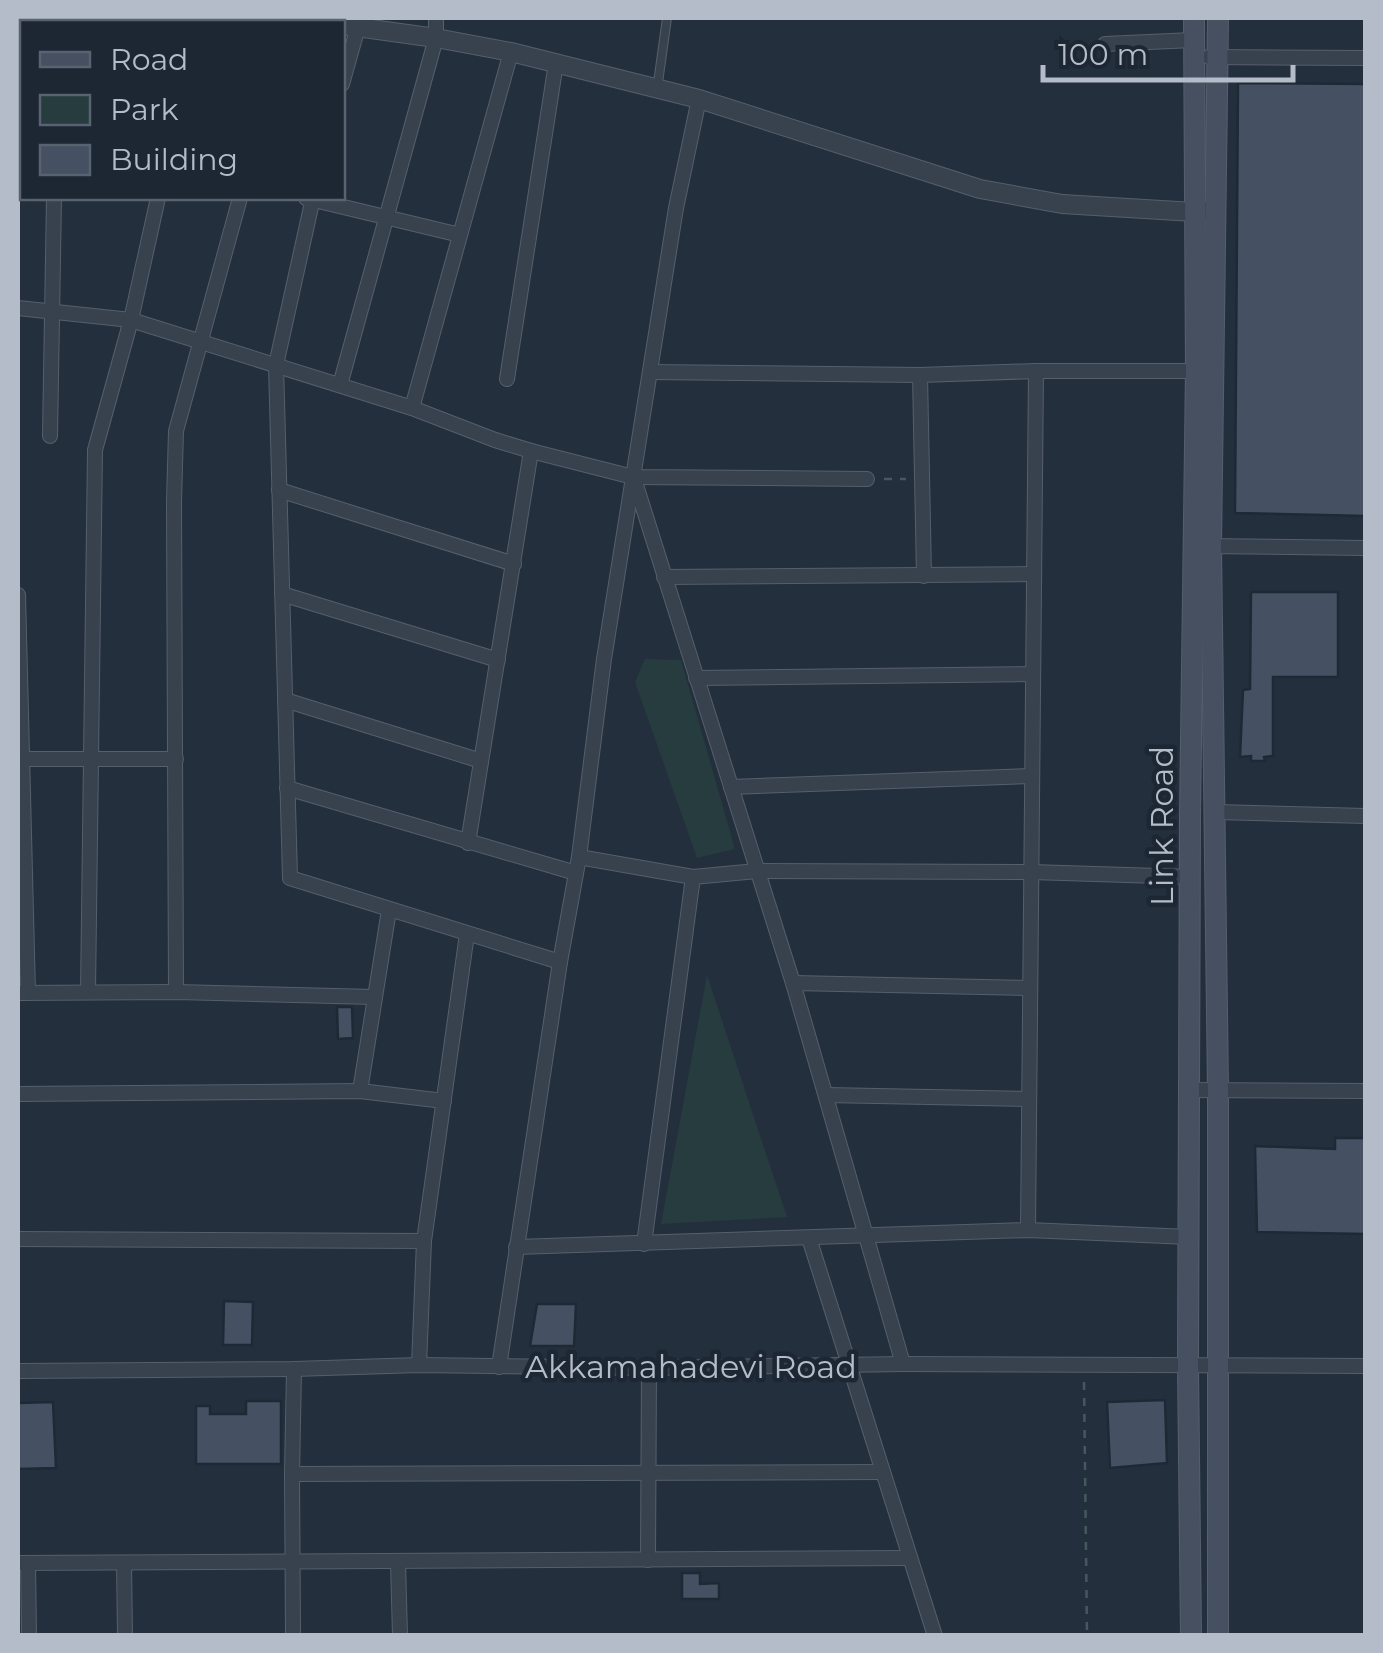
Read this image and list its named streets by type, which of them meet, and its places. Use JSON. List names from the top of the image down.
{
  "streets": {
    "main road": ["Link Road"],
    "street": ["Akkamahadevi Road"]
  },
  "crossings": [
    ["Link Road", "Akkamahadevi Road"]
  ],
  "legend": ["Road", "Park", "Building"],
  "scale_bar": "100 m"
}
